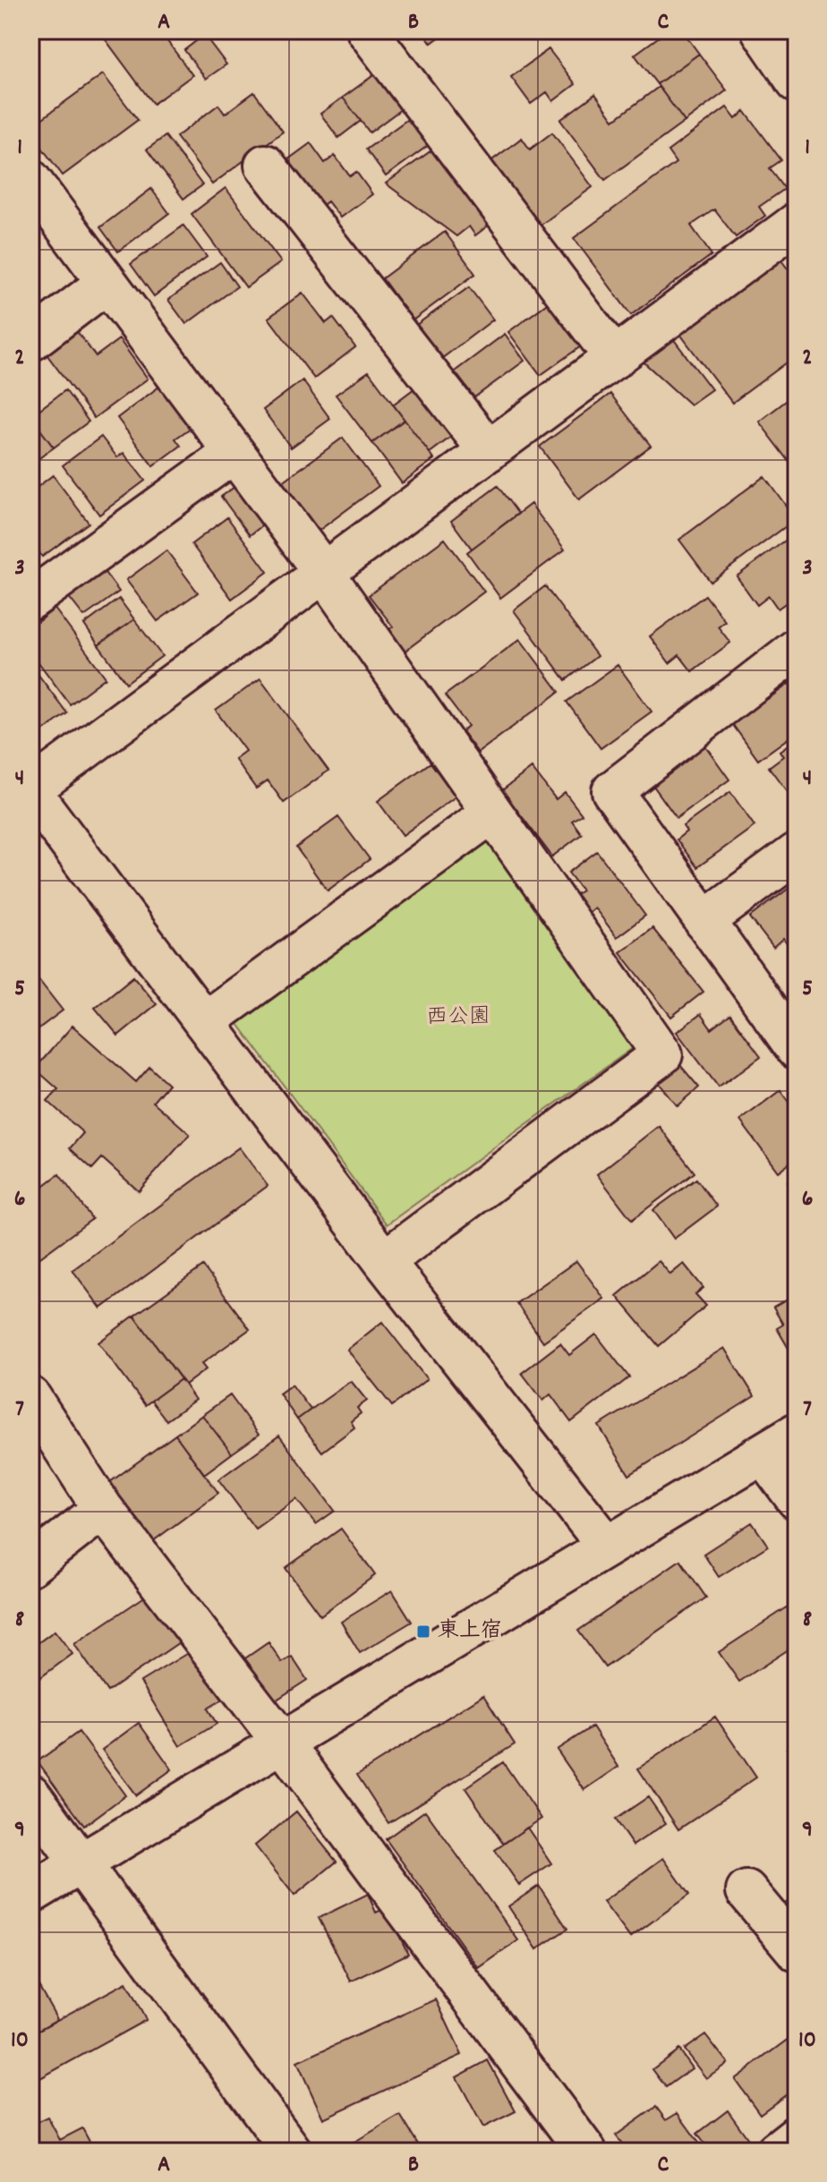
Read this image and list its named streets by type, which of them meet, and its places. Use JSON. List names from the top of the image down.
{
  "parks": ["西公園"],
  "places": {
    "transit": ["東上宿"]
  },
  "grid": {
    "columns": ["A", "B", "C"],
    "rows": [
      "1",
      "2",
      "3",
      "4",
      "5",
      "6",
      "7",
      "8",
      "9",
      "10"
    ]
  }
}
